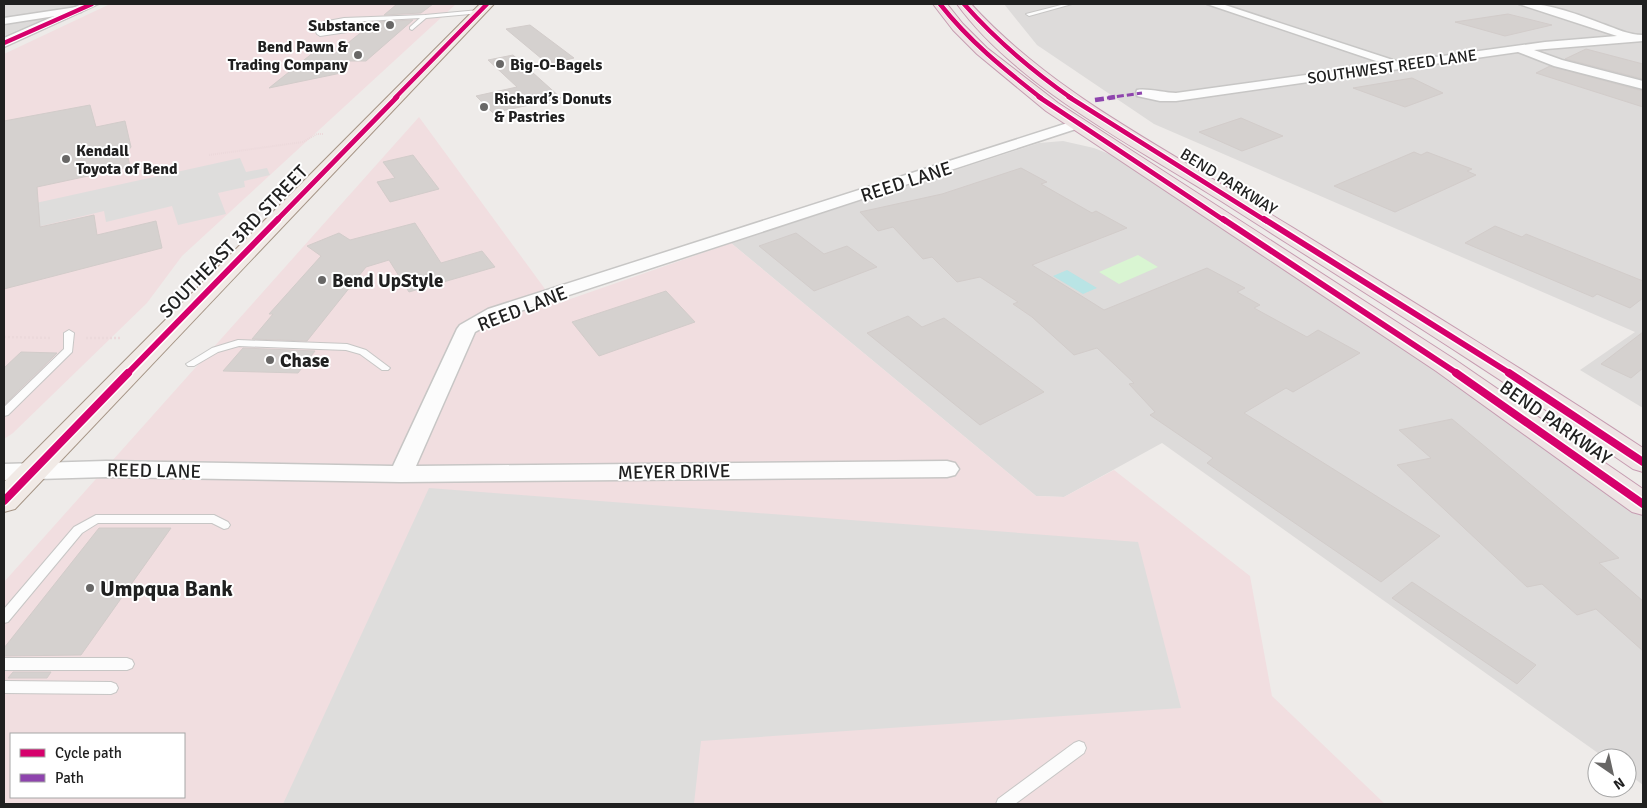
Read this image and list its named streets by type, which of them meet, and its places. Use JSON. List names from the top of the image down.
{
  "streets": {
    "highway": ["BEND PARKWAY"],
    "main road": ["SOUTHEAST 3RD STREET"],
    "street": ["SOUTHWEST REED LANE", "REED LANE", "MEYER DRIVE"]
  },
  "crossings": [
    ["REED LANE", "BEND PARKWAY"],
    ["REED LANE", "SOUTHEAST 3RD STREET"],
    ["REED LANE", "MEYER DRIVE"]
  ],
  "places": [
    "Substance",
    "Bend Pawn & Trading Company",
    "Big-O-Bagels",
    "Richard’s Donuts & Pastries",
    "Kendall Toyota of Bend",
    "Bend UpStyle",
    "Chase",
    "Umpqua Bank"
  ],
  "legend": ["Cycle path", "Path"],
  "north": "bottom right"
}
